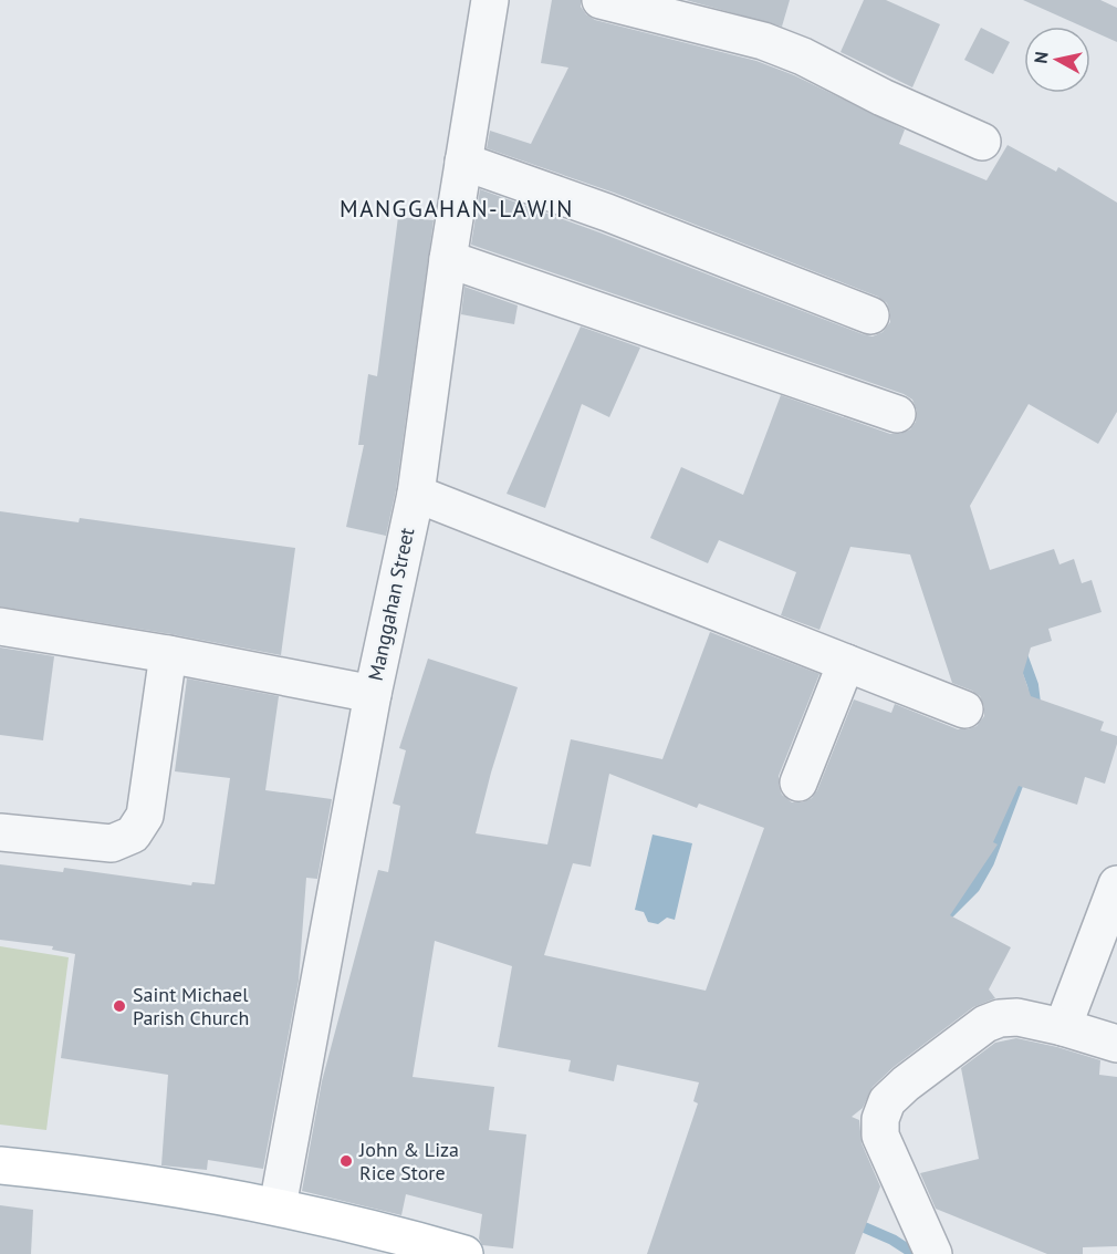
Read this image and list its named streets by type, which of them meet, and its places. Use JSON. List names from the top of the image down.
{
  "streets": {
    "street": ["Manggahan Street"]
  },
  "districts": ["MANGGAHAN-LAWIN"],
  "places": ["Saint Michael Parish Church", "John & Liza Rice Store"],
  "north": "left"
}
